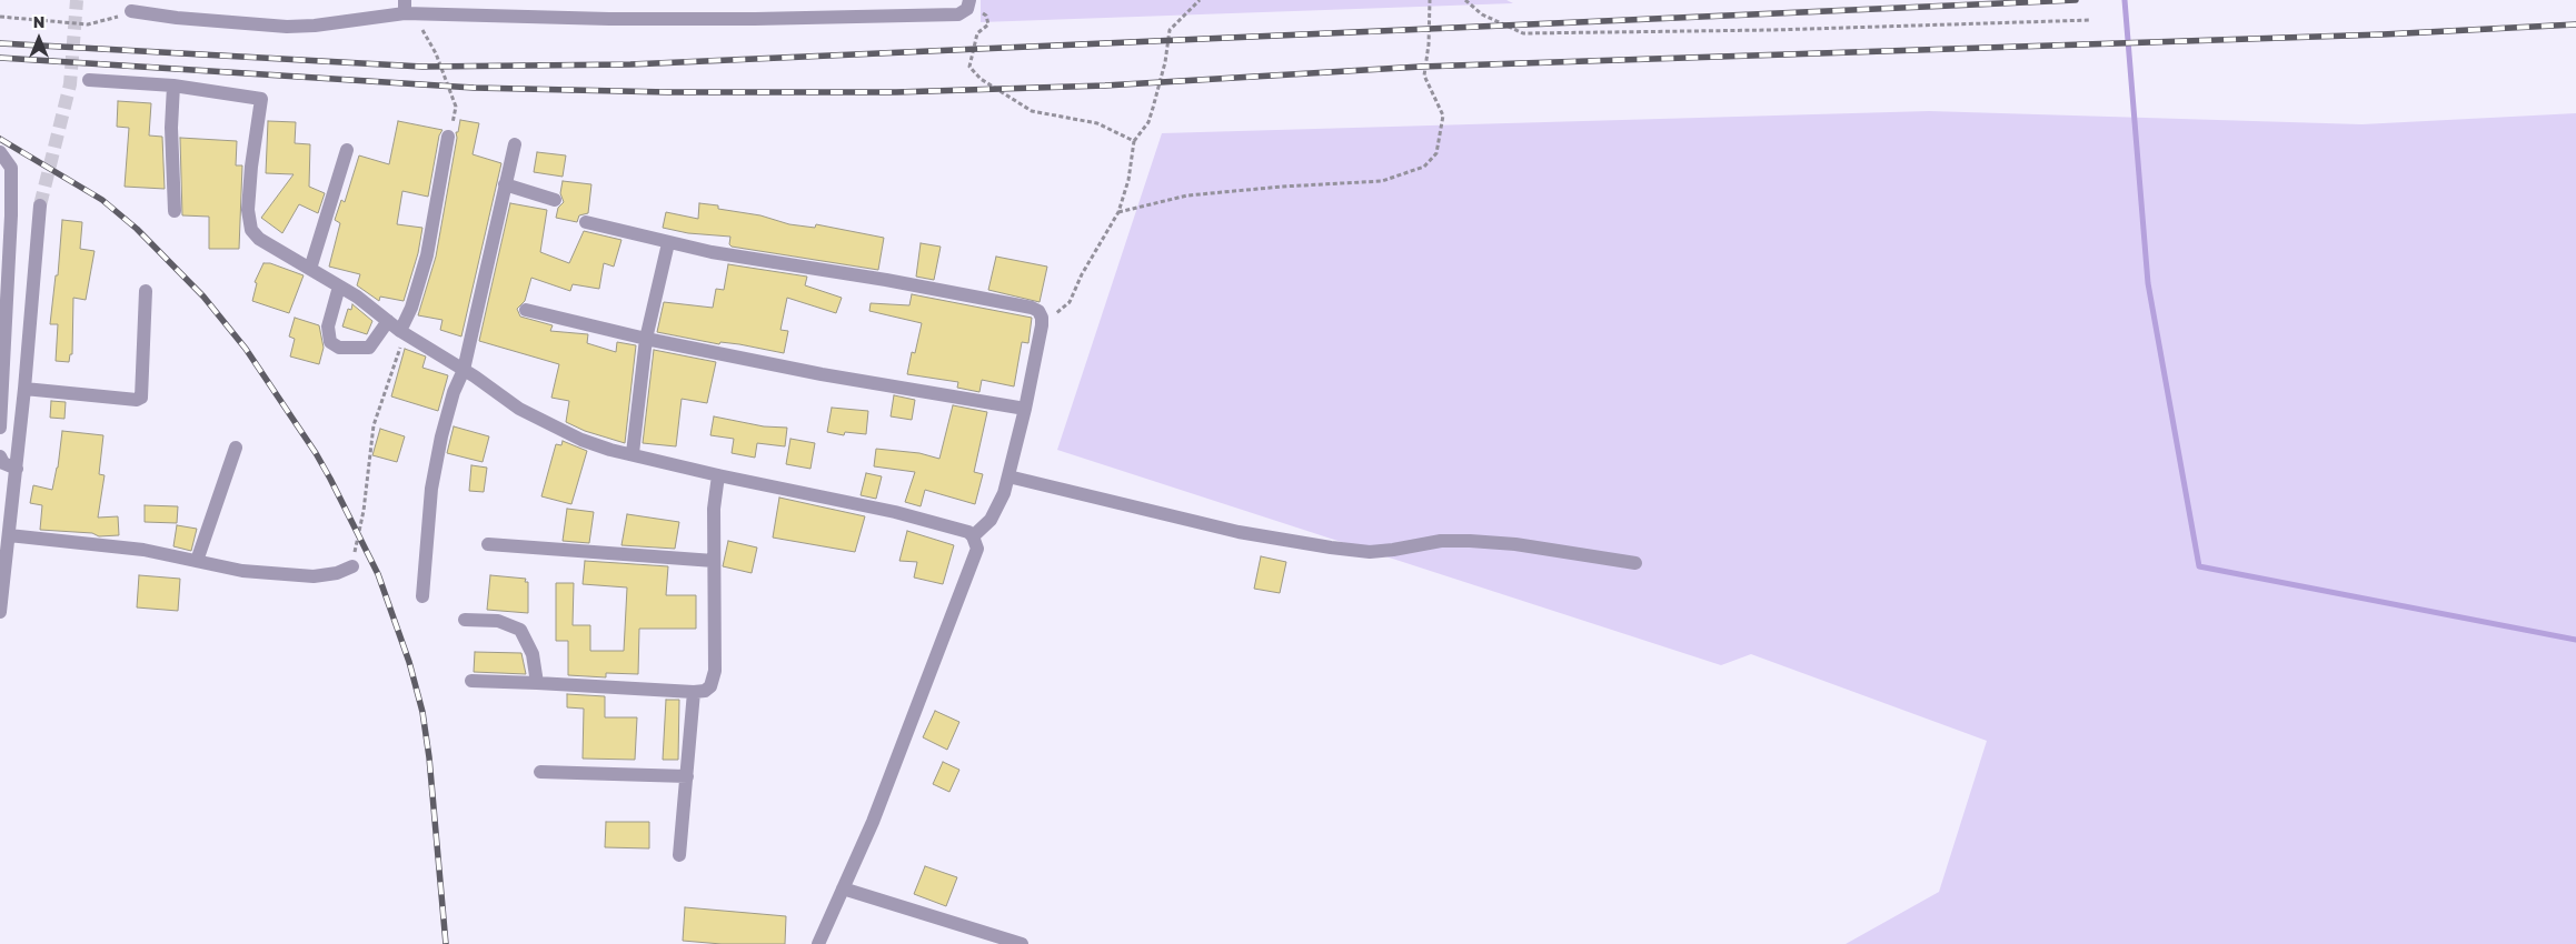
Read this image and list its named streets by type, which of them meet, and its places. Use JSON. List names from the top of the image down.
{
  "north": "top"
}
